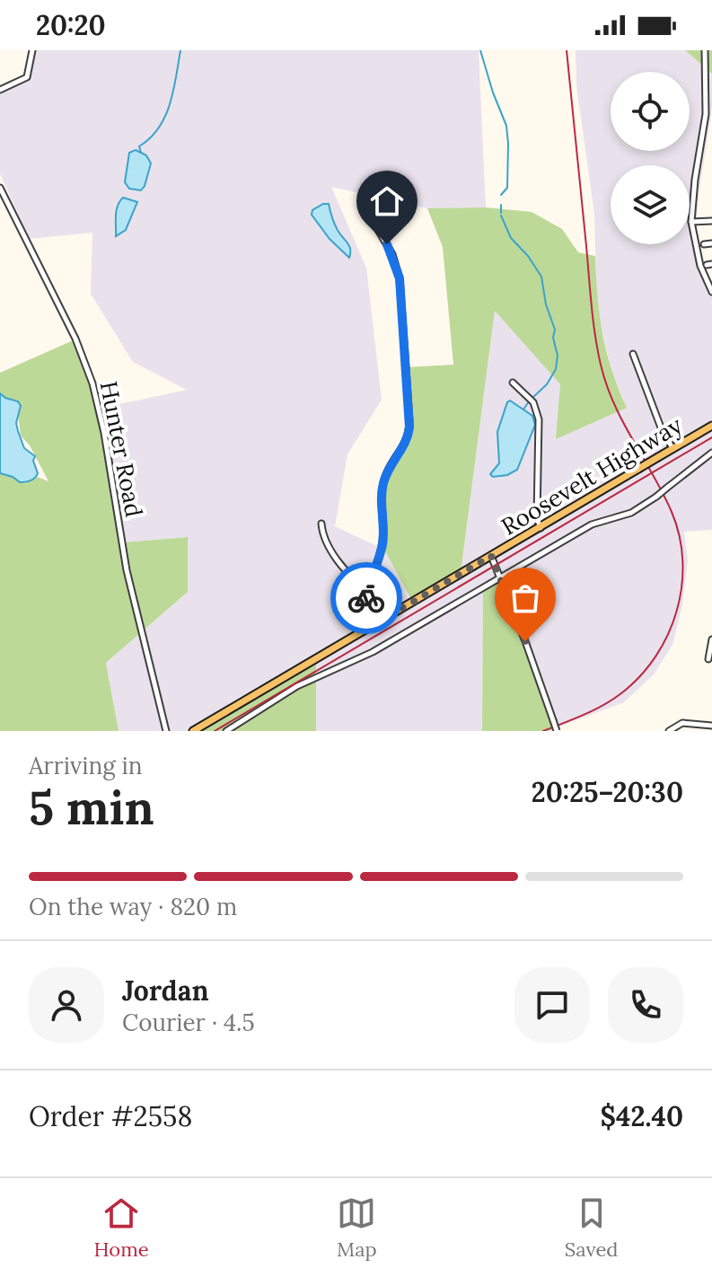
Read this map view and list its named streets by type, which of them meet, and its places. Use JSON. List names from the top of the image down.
{
  "streets": {
    "main road": ["Roosevelt Highway"],
    "street": ["Hunter Road"]
  },
  "page": {
    "status": "20:20",
    "heading": ["5 min", "Arriving in", "20:25–20:30"],
    "panel": [
      "Jordan",
      "Courier · 4.5",
      "Order #2558",
      "$42.40"
    ],
    "bar": "On the way · 820 m",
    "tabs": ["Home", "Map", "Saved"]
  }
}
